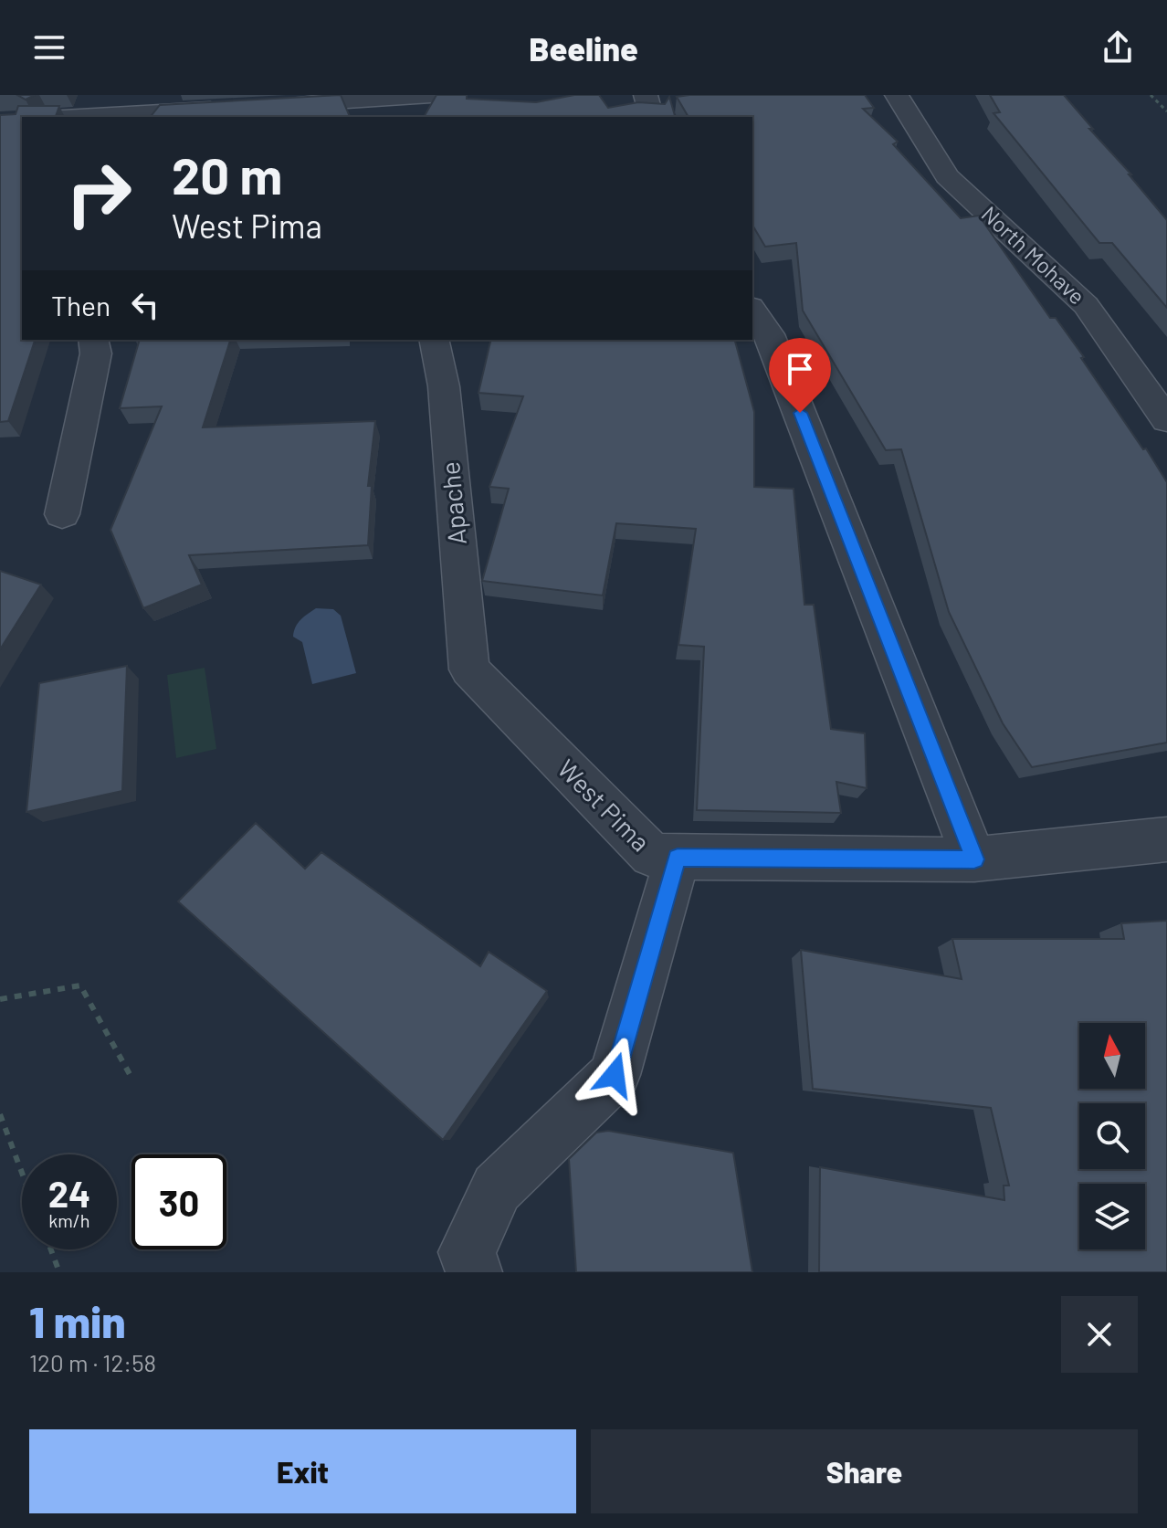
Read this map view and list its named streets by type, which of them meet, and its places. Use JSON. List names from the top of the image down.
{
  "streets": {
    "street": ["North Mohave", "Apache", "West Pima"]
  },
  "crossings": [
    ["Apache", "West Pima"]
  ],
  "north": "top",
  "page": {
    "header": "Beeline",
    "turn": ["20 m", "West Pima"],
    "then": "Then",
    "speed": "24 km/h",
    "limit": "30",
    "heading": ["1 min", "120 m · 12:58"],
    "buttons": ["Exit", "Share"]
  }
}
